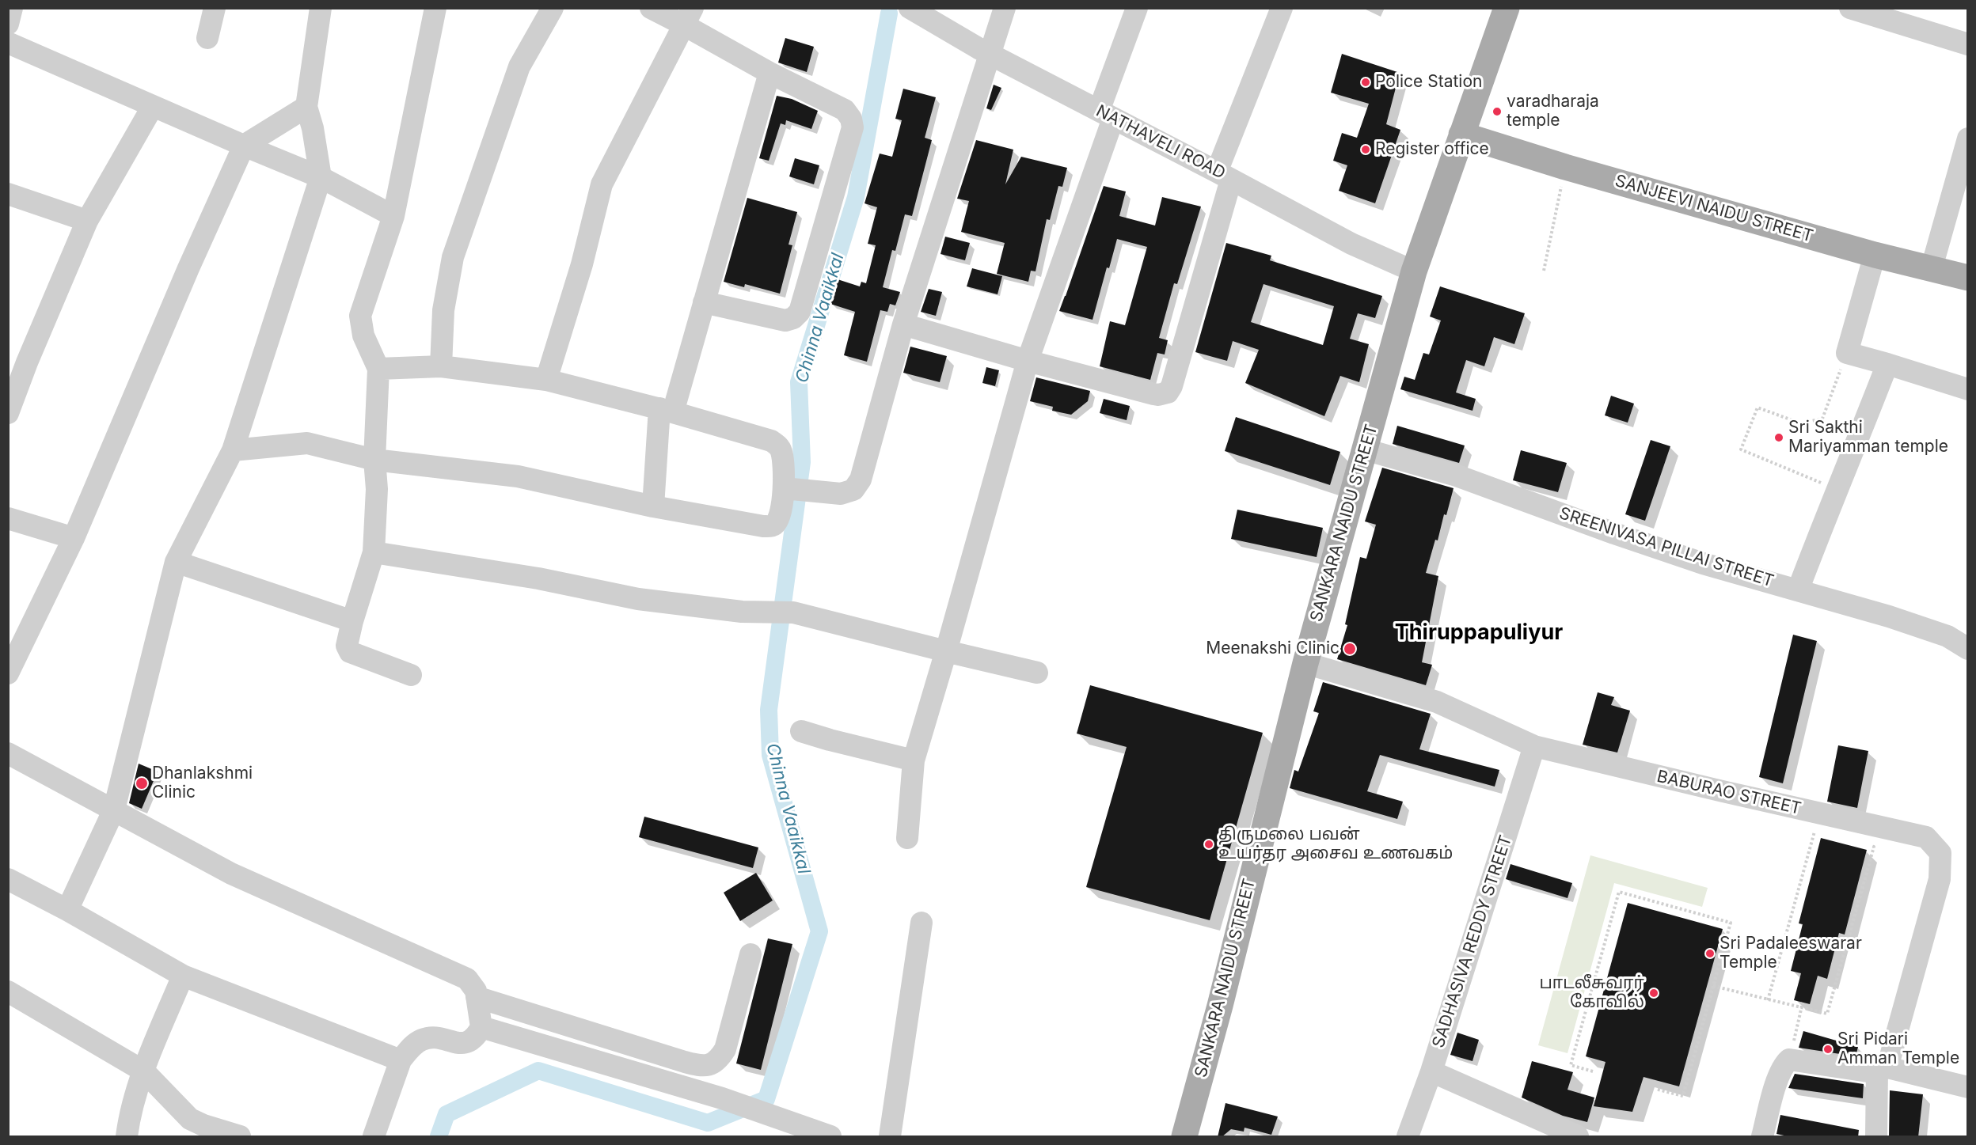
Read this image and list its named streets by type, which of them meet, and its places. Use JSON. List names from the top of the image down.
{
  "streets": {
    "main road": ["SANJEEVI NAIDU STREET", "SANKARA NAIDU STREET"],
    "street": [
      "NATHAVELI ROAD",
      "SREENIVASA PILLAI STREET",
      "BABURAO STREET",
      "SADHASIVA REDDY STREET"
    ]
  },
  "crossings": [
    ["NATHAVELI ROAD", "SANKARA NAIDU STREET"],
    ["SANJEEVI NAIDU STREET", "SANKARA NAIDU STREET"],
    ["SANKARA NAIDU STREET", "SREENIVASA PILLAI STREET"],
    ["SANKARA NAIDU STREET", "BABURAO STREET"],
    ["BABURAO STREET", "SADHASIVA REDDY STREET"]
  ],
  "districts": ["Thiruppapuliyur"],
  "water": ["Chinna Vaaikkal"],
  "places": [
    "Police Station",
    "varadharaja temple",
    "Register office",
    "Sri Sakthi Mariyamman temple",
    "Meenakshi Clinic",
    "Dhanlakshmi Clinic",
    "திருமலை பவன் உயர்தர அசைவ உணவகம்",
    "Sri Padaleeswarar Temple",
    "பாடலீசுவரர் கோவில்",
    "Sri Pidari Amman Temple"
  ]
}
